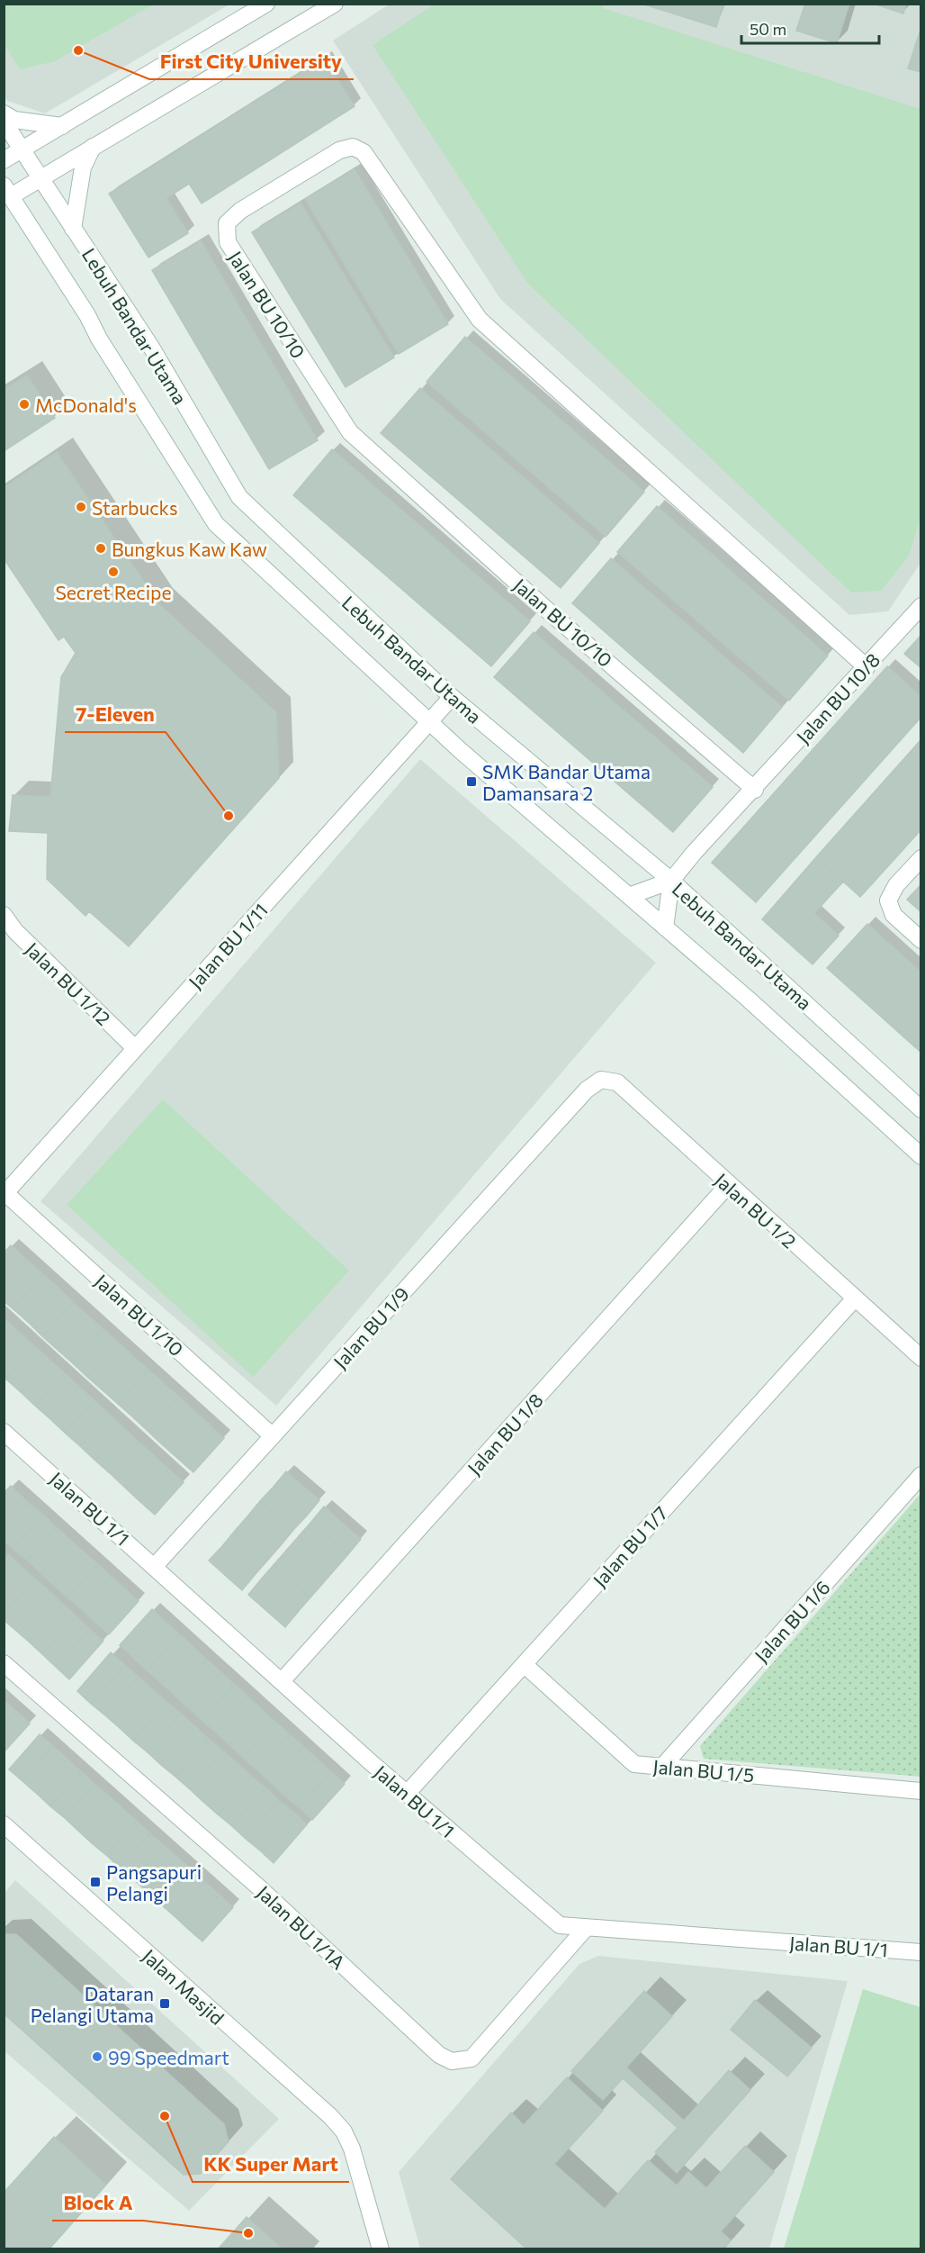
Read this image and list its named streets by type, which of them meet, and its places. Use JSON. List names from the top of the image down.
{
  "streets": {
    "street": [
      "Jalan BU 10/10",
      "Lebuh Bandar Utama",
      "Jalan BU 10/8",
      "Jalan BU 1/11",
      "Jalan BU 1/12",
      "Jalan BU 1/2",
      "Jalan BU 1/10",
      "Jalan BU 1/9",
      "Jalan BU 1/8",
      "Jalan BU 1/1",
      "Jalan BU 1/7",
      "Jalan BU 1/6",
      "Jalan BU 1/5",
      "Jalan BU 1/1A",
      "Jalan Masjid"
    ]
  },
  "crossings": [
    ["Jalan BU 10/10", "Jalan BU 10/8"],
    ["Lebuh Bandar Utama", "Jalan BU 1/11"],
    ["Jalan BU 1/11", "Jalan BU 1/12"],
    ["Jalan BU 1/11", "Jalan BU 1/10"],
    ["Jalan BU 1/2", "Jalan BU 1/9"],
    ["Jalan BU 1/2", "Jalan BU 1/8"],
    ["Jalan BU 1/2", "Jalan BU 1/7"],
    ["Jalan BU 1/10", "Jalan BU 1/9"],
    ["Jalan BU 1/9", "Jalan BU 1/1"],
    ["Jalan BU 1/8", "Jalan BU 1/1"],
    ["Jalan BU 1/1", "Jalan BU 1/7"],
    ["Jalan BU 1/1", "Jalan BU 1/1A"],
    ["Jalan BU 1/7", "Jalan BU 1/5"],
    ["Jalan BU 1/6", "Jalan BU 1/5"]
  ],
  "places": {
    "other": [
      "First City University",
      "McDonald's",
      "Starbucks",
      "Bungkus Kaw Kaw",
      "Secret Recipe",
      "7-Eleven",
      "99 Speedmart",
      "KK Super Mart",
      "Block A"
    ],
    "transit": ["SMK Bandar Utama Damansara 2", "Pangsapuri Pelangi", "Dataran Pelangi Utama"]
  },
  "scale_bar": "50 m"
}
